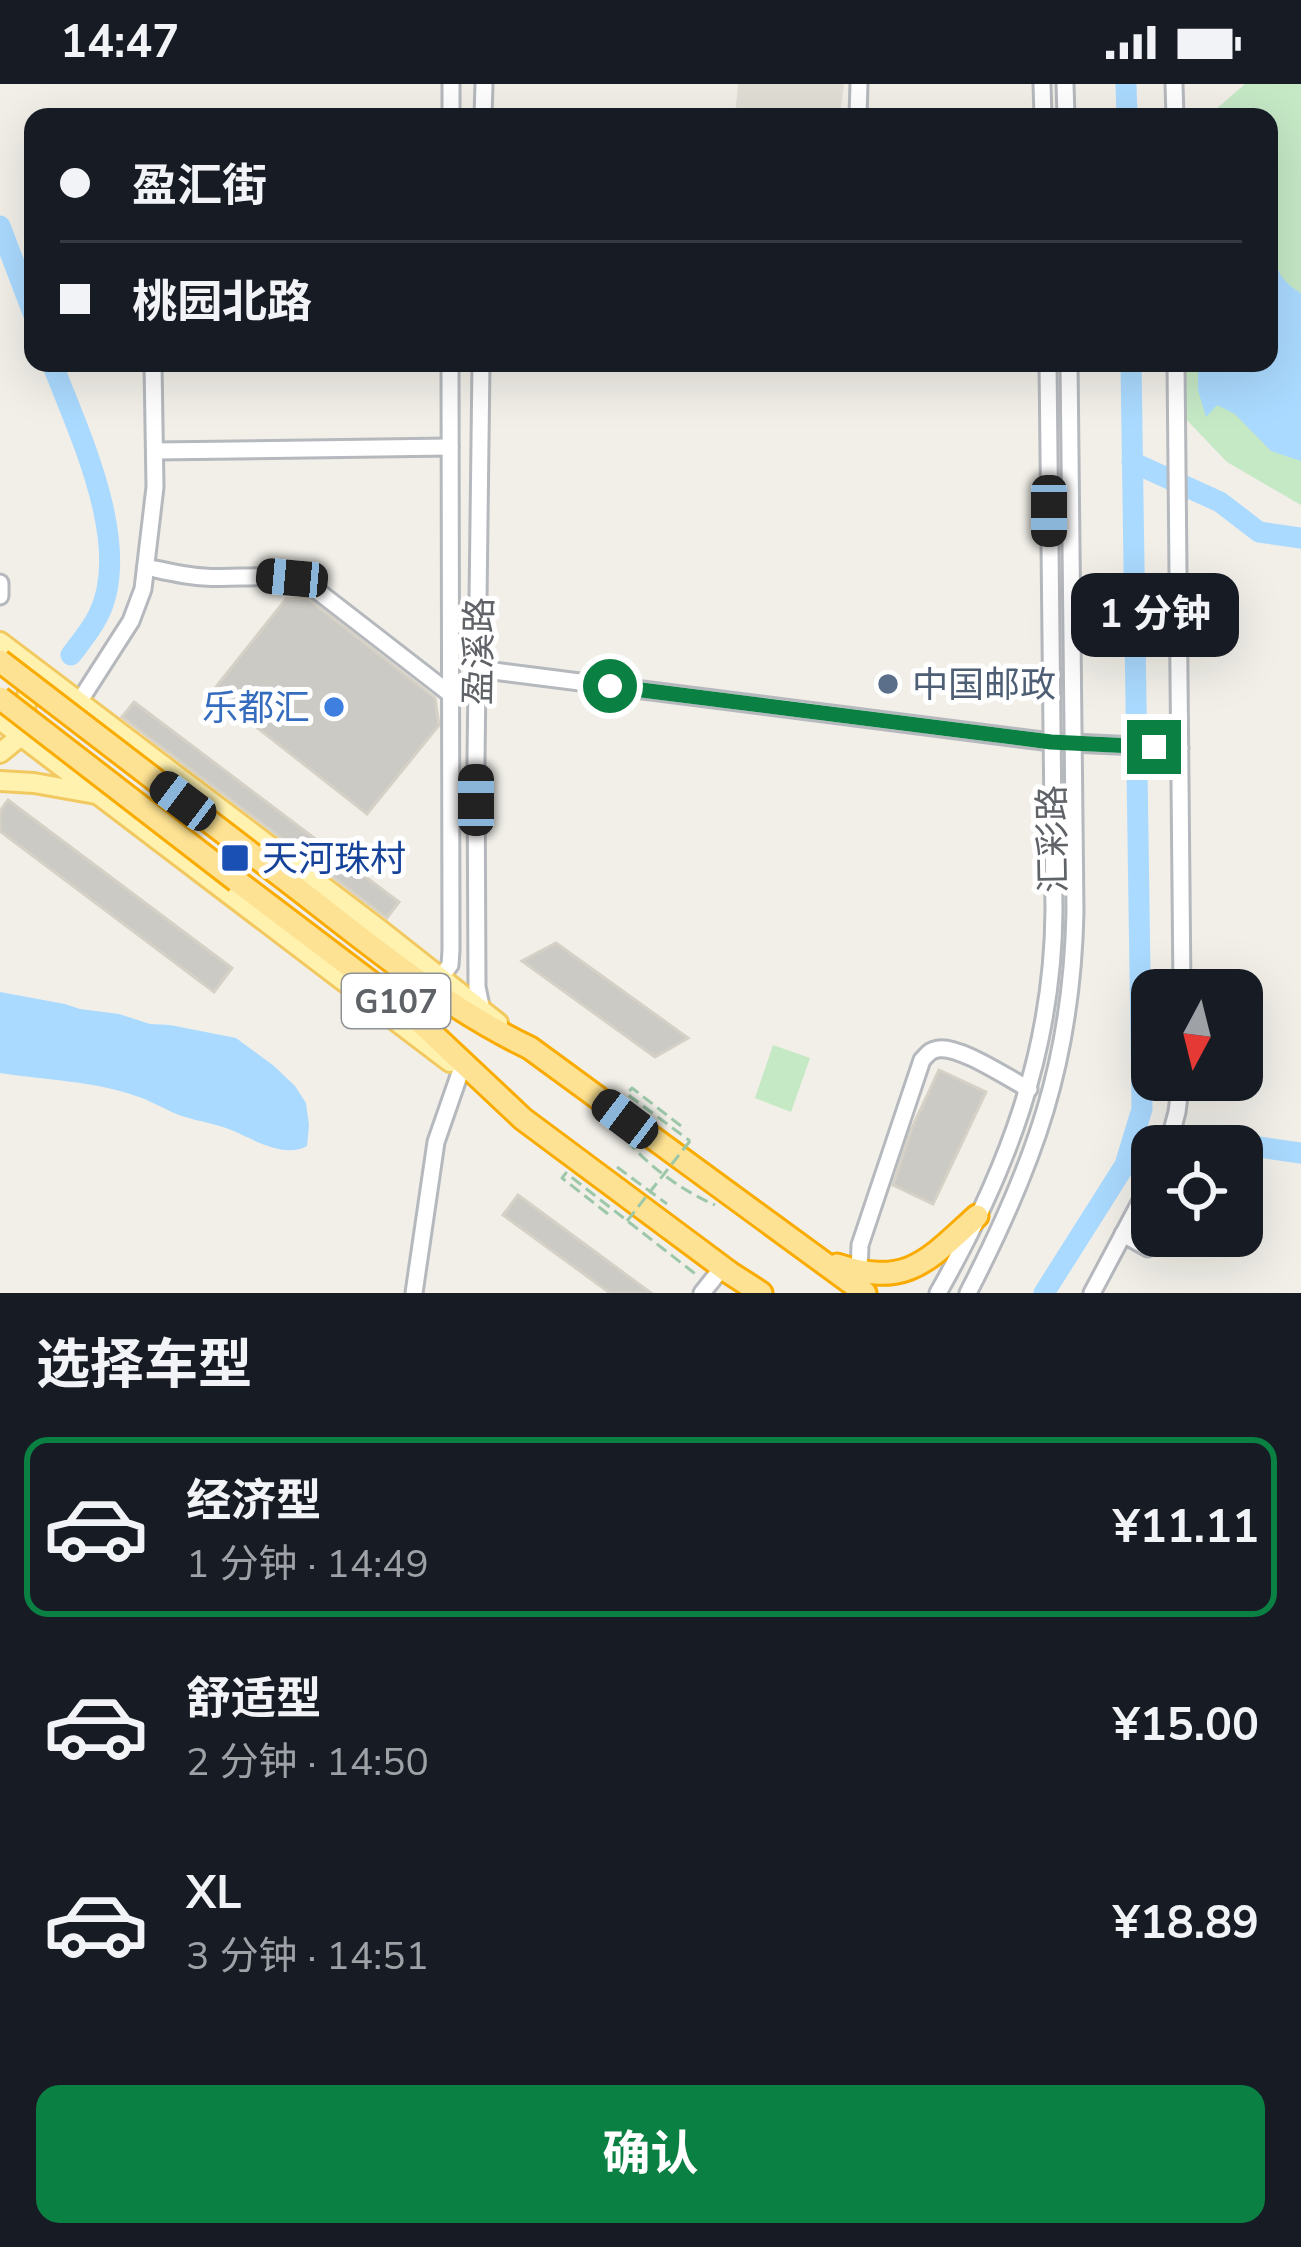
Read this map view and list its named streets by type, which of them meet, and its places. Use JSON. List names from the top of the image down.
{
  "streets": {
    "highway": ["G107"],
    "street": ["盈溪路", "汇彩路"]
  },
  "places": {
    "other": ["中国邮政", "乐都汇"],
    "transit": ["天河珠村"]
  },
  "north": "bottom",
  "page": {
    "status": "14:47",
    "banner": ["盈汇街", "桃园北路"],
    "bubble": "1 分钟",
    "heading": "选择车型",
    "list": [
      {
        "name": "经济型",
        "note": "1 分钟 · 14:49",
        "value": "¥11.11"
      },
      {
        "name": "舒适型",
        "note": "2 分钟 · 14:50",
        "value": "¥15.00"
      },
      {
        "name": "XL",
        "note": "3 分钟 · 14:51",
        "value": "¥18.89"
      }
    ],
    "buttons": "确认"
  }
}
